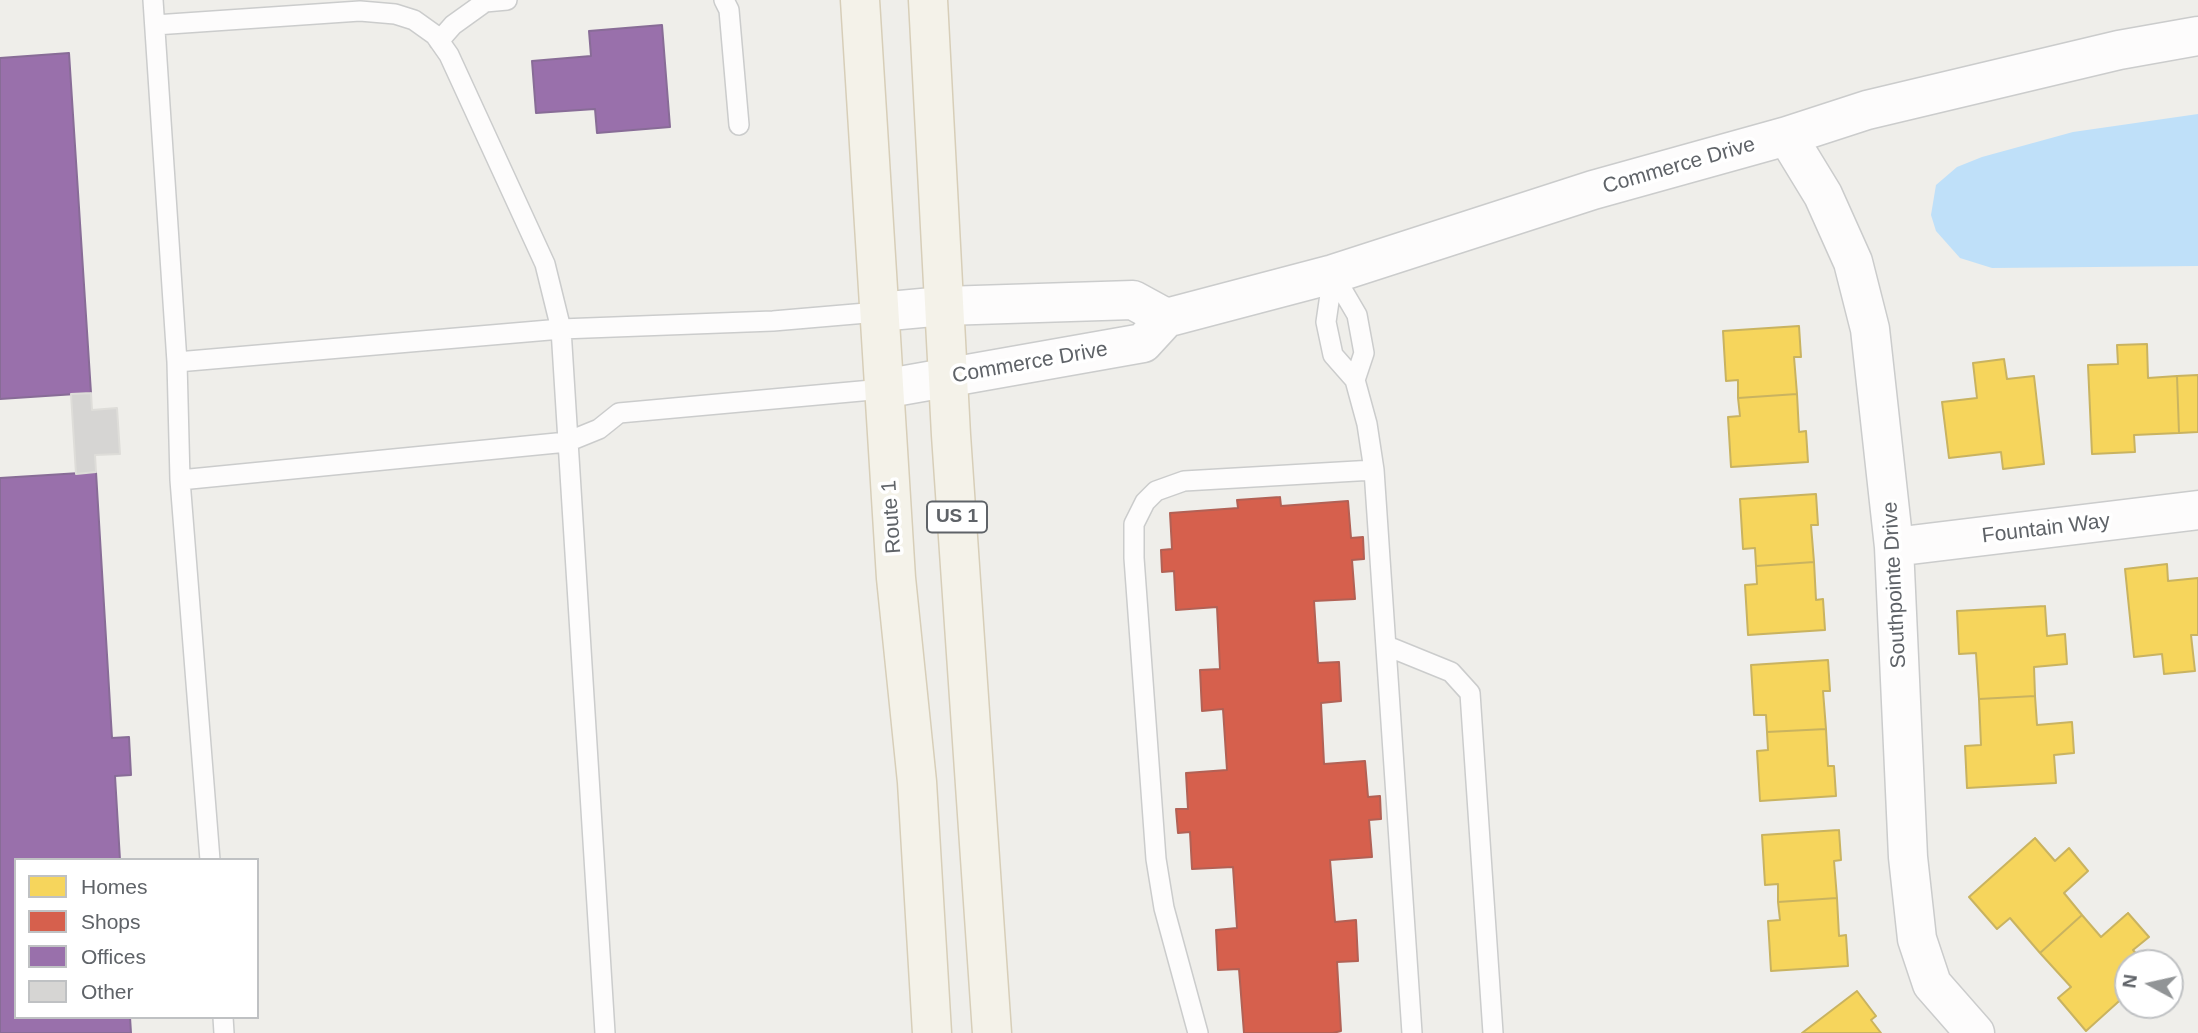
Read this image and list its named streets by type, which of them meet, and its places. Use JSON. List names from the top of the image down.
{
  "streets": {
    "main road": ["Route 1", "US 1"],
    "street": ["Commerce Drive", "Fountain Way", "Southpointe Drive"]
  },
  "crossings": [
    ["Commerce Drive", "Route 1"],
    ["Commerce Drive", "US 1"],
    ["Commerce Drive", "Southpointe Drive"],
    ["Fountain Way", "Southpointe Drive"]
  ],
  "legend": [
    "Homes",
    "Shops",
    "Offices",
    "Other"
  ],
  "north": "left"
}
